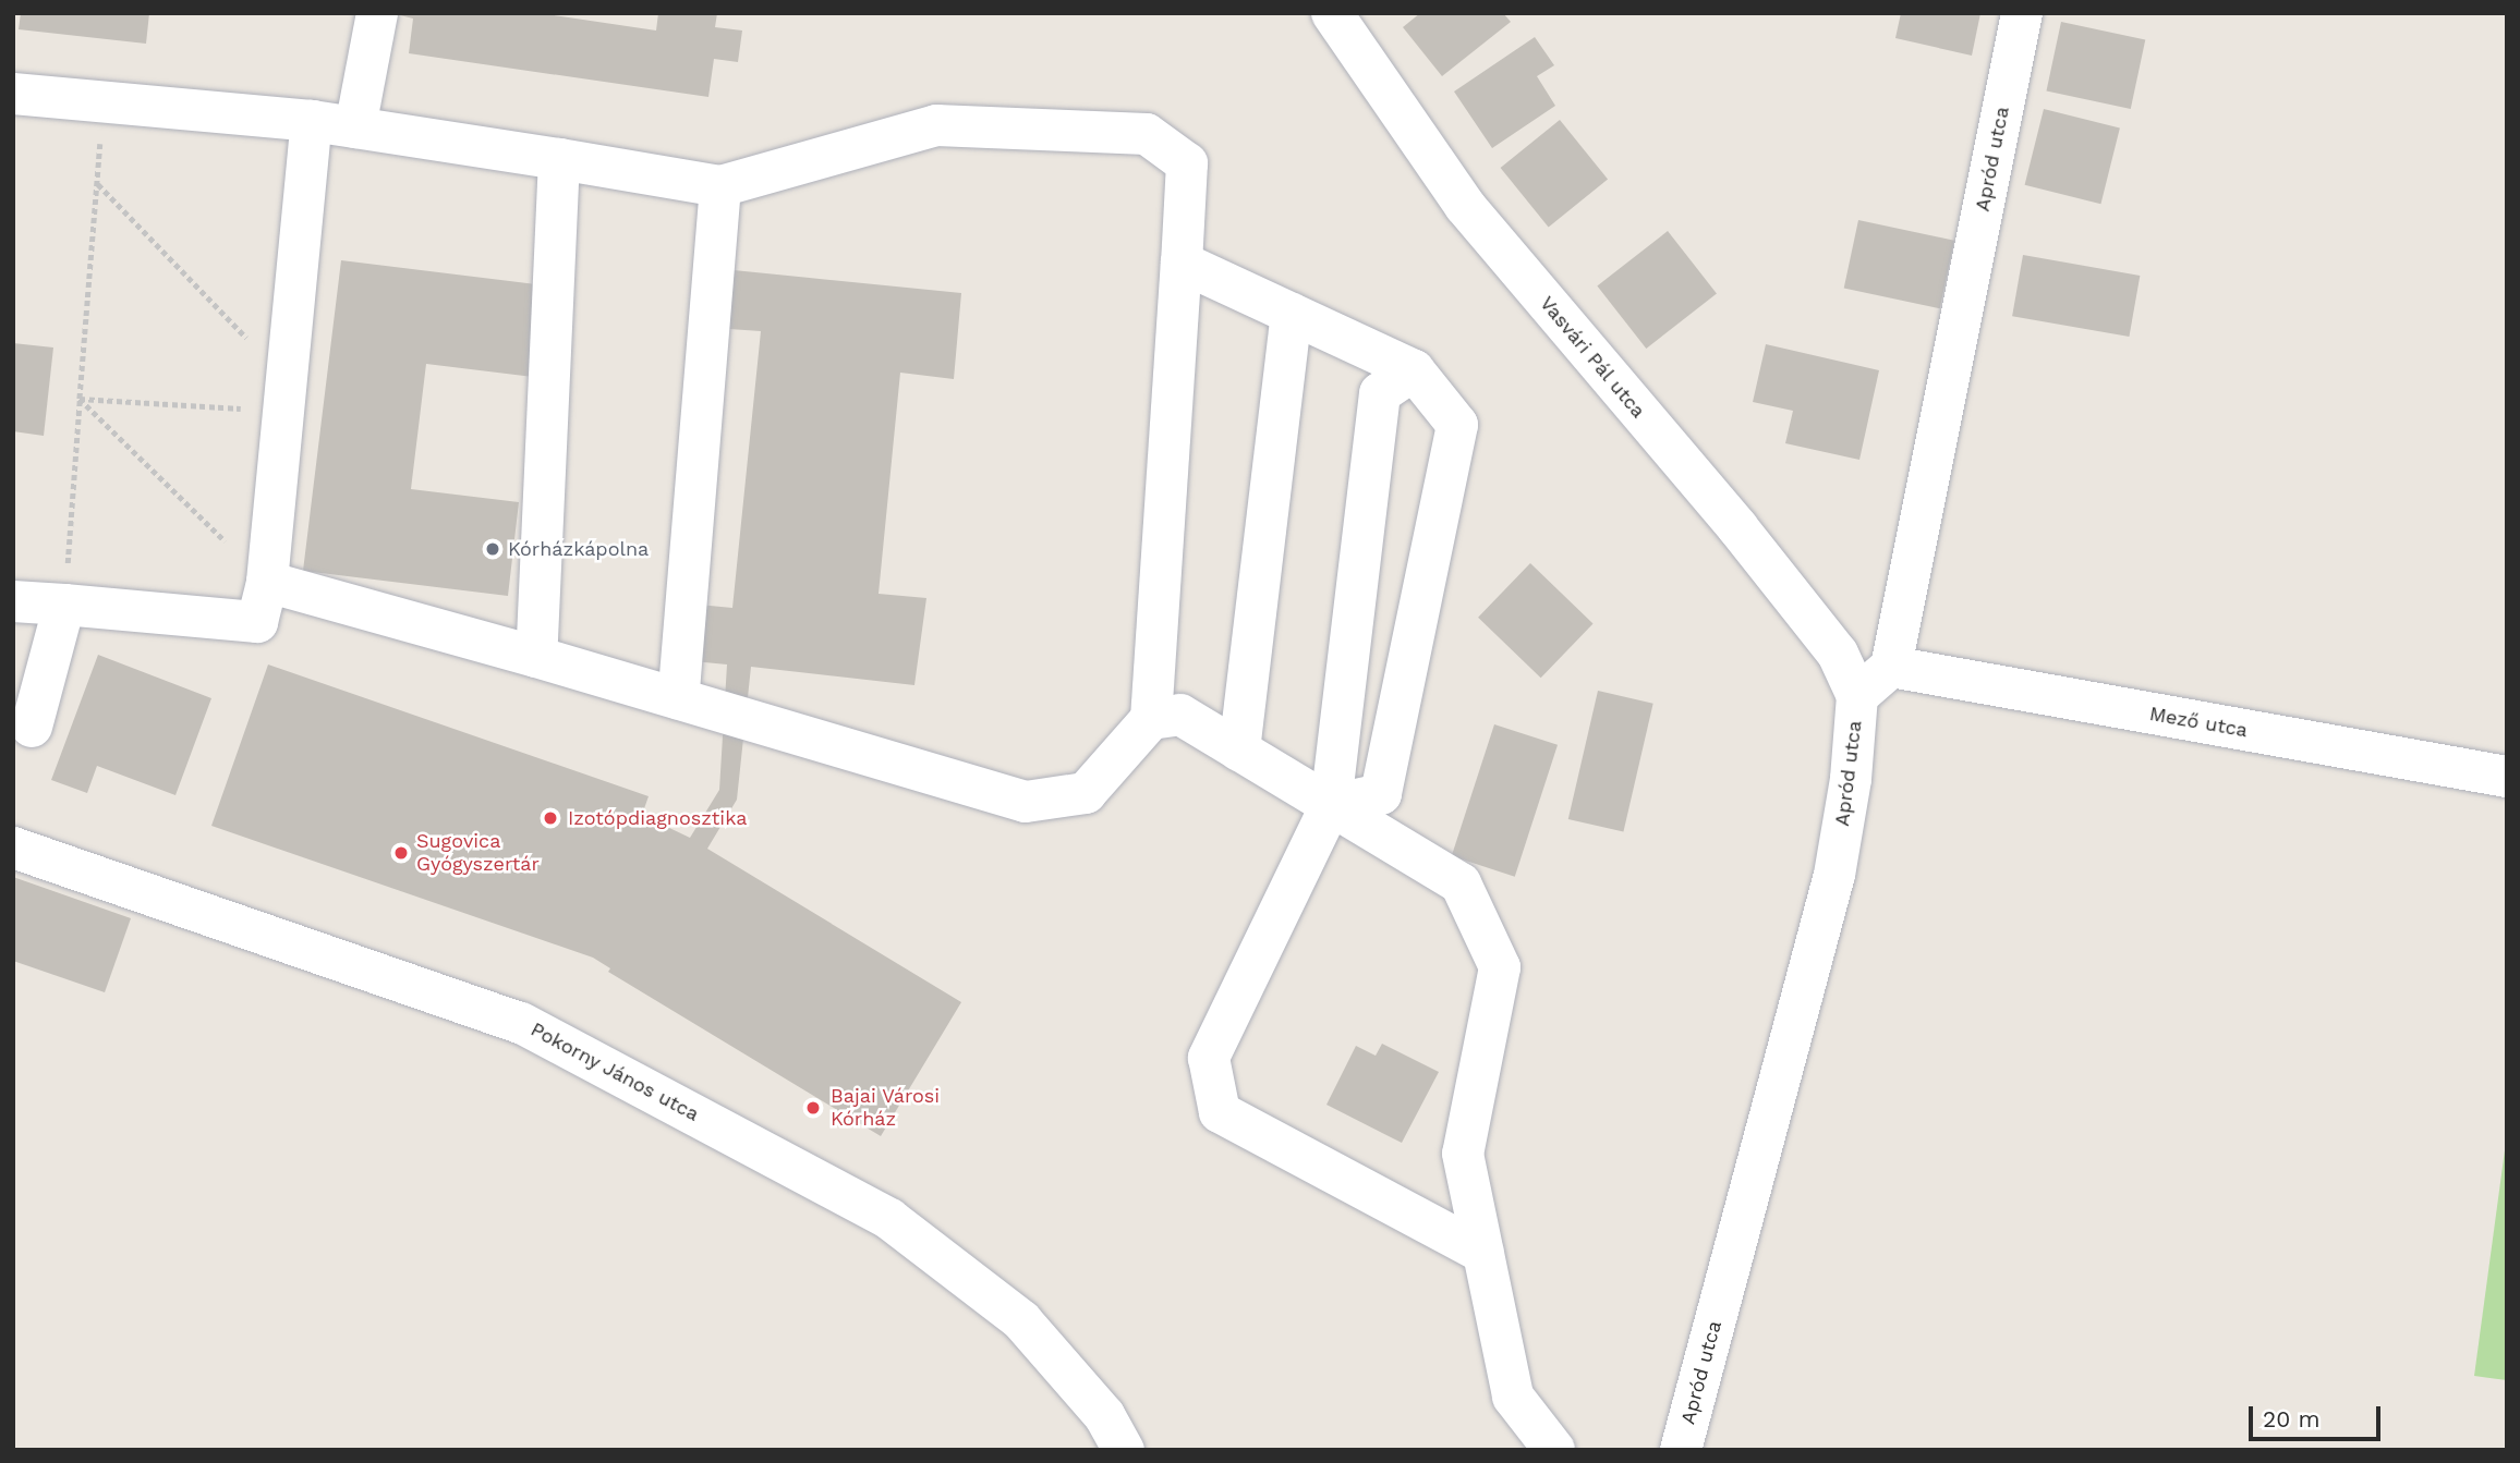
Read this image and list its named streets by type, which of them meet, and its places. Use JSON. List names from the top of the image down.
{
  "streets": {
    "street": [
      "Apród utca",
      "Vasvári Pál utca",
      "Mező utca",
      "Pokorny János utca"
    ]
  },
  "crossings": [
    ["Apród utca", "Vasvári Pál utca"],
    ["Apród utca", "Mező utca"]
  ],
  "places": [
    "Kórházkápolna",
    "Izotópdiagnosztika",
    "Sugovica Gyógyszertár",
    "Bajai Városi Kórház"
  ],
  "scale_bar": "20 m"
}
